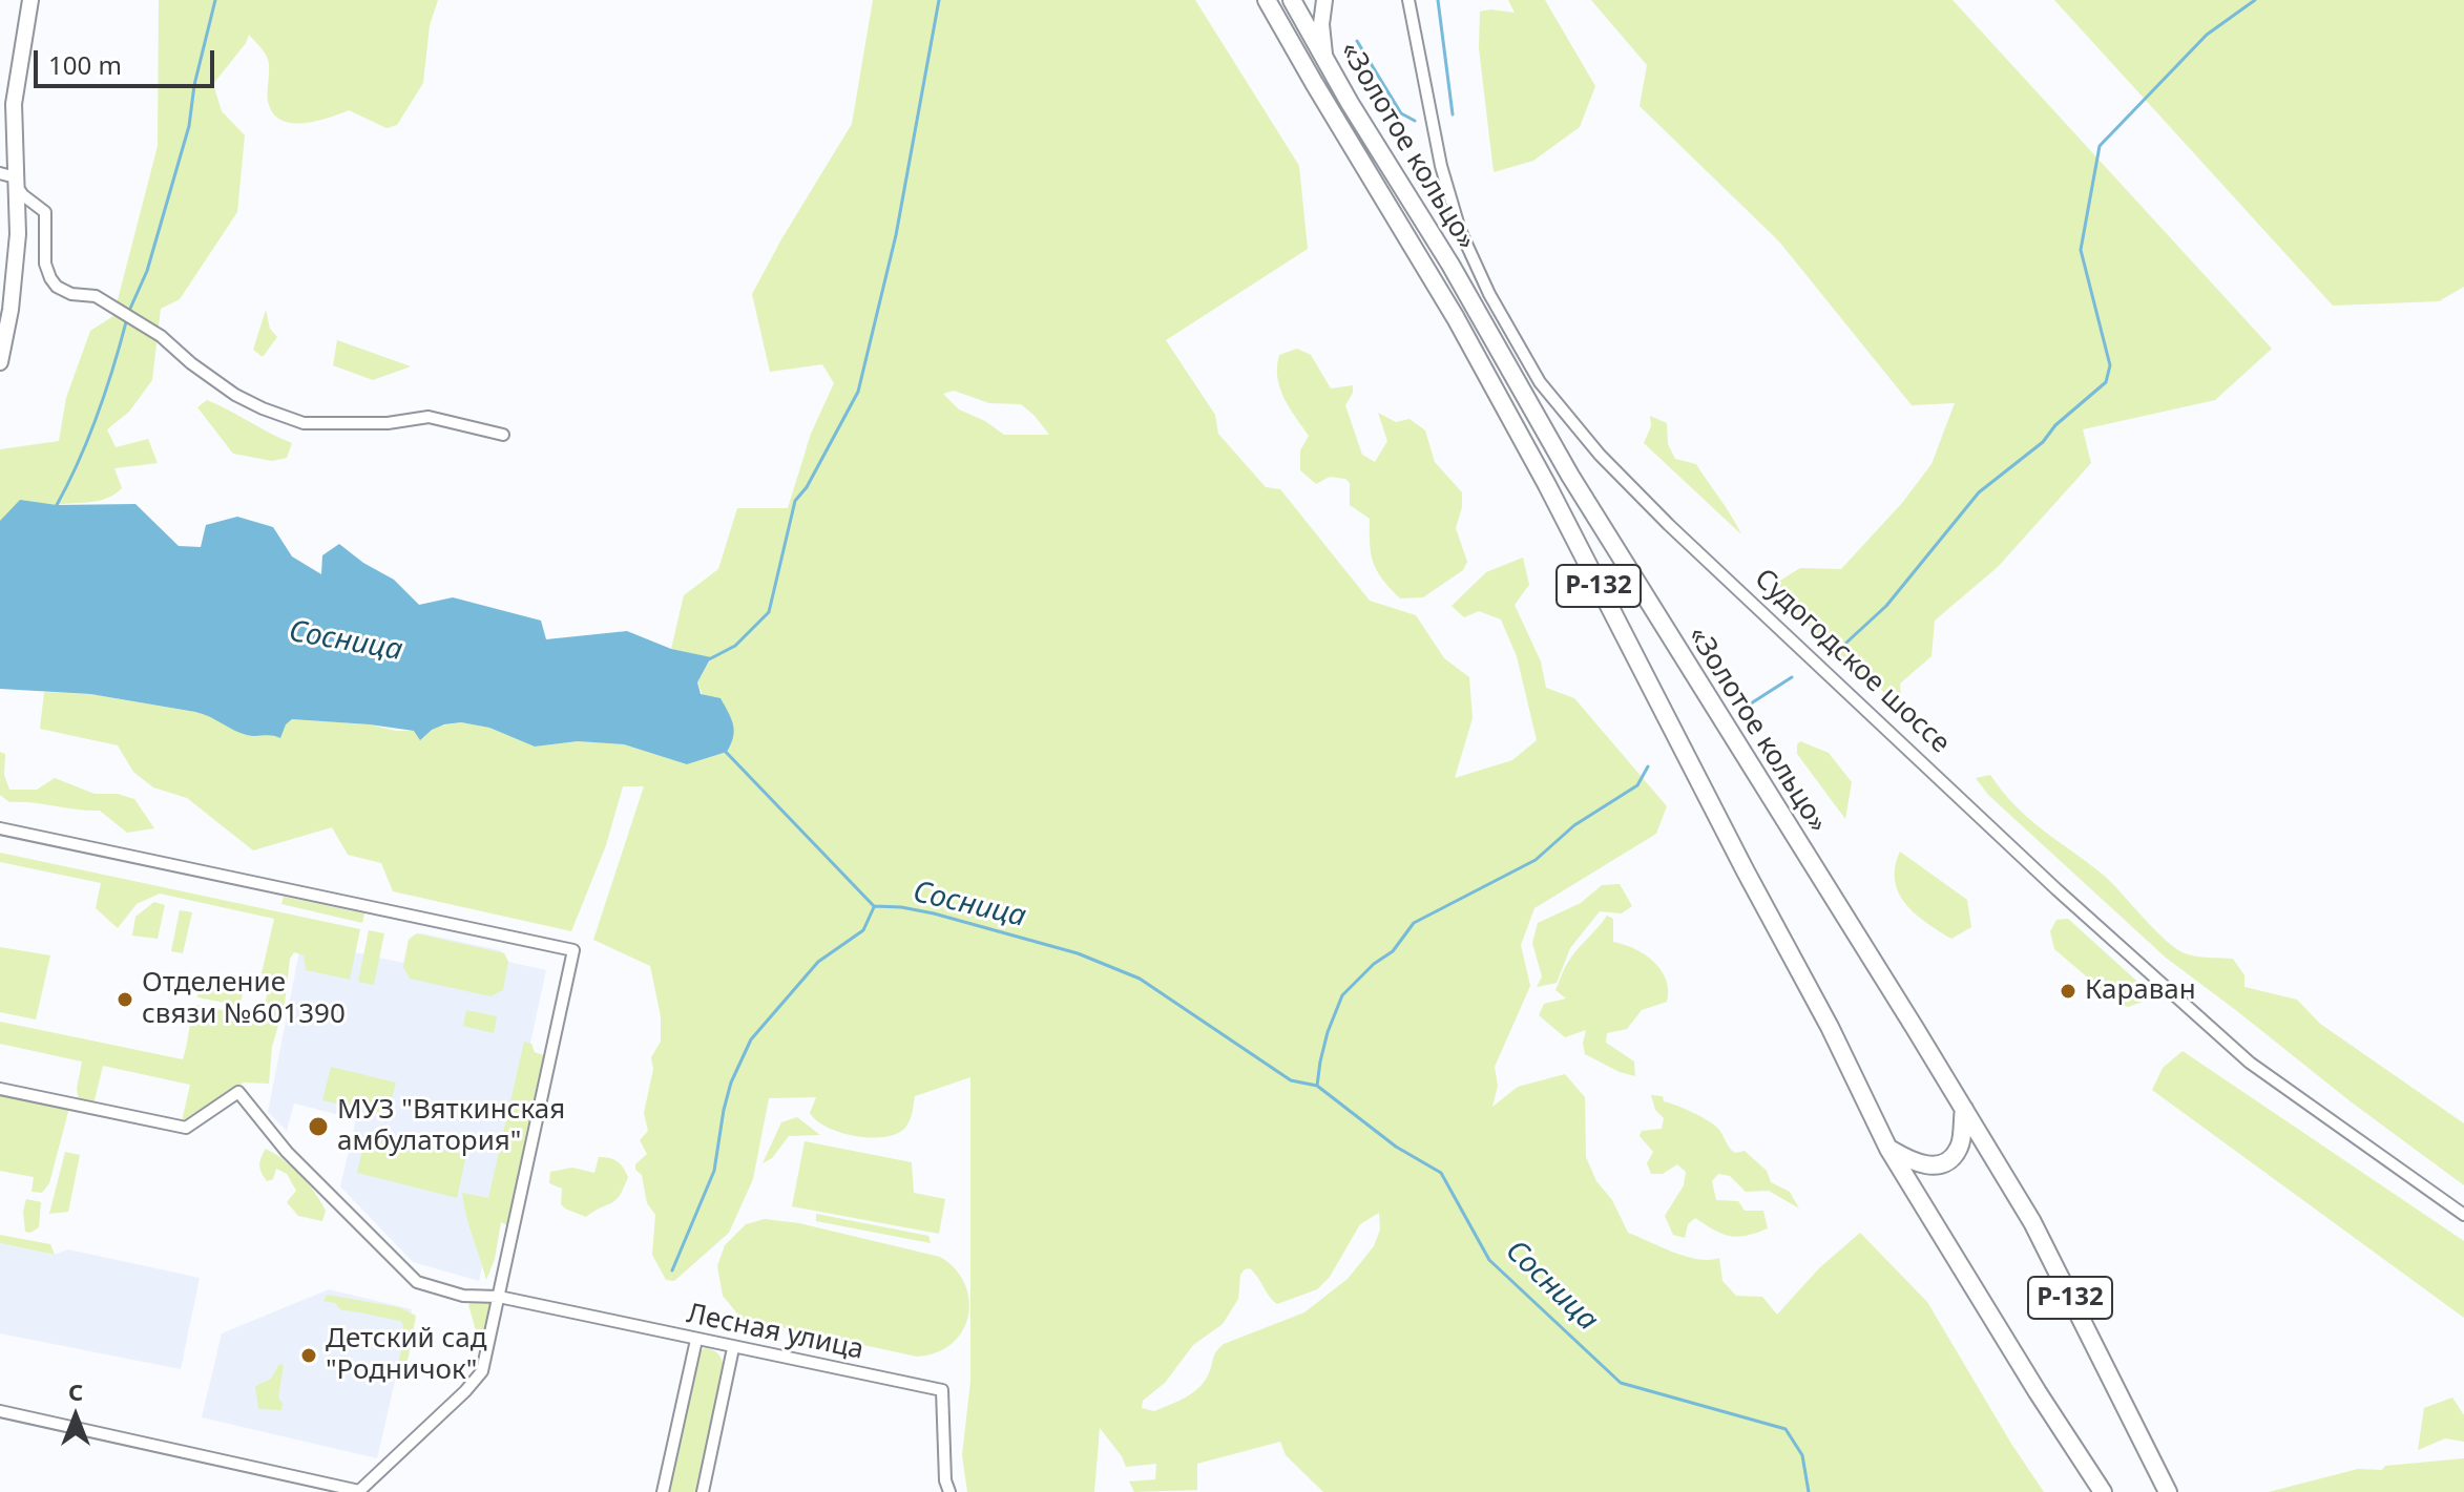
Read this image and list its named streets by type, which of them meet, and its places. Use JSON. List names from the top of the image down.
{
  "streets": {
    "main road": ["«Золотое кольцо»", "Р-132"],
    "street": ["Судогодское шоссе", "Лесная улица"]
  },
  "water": ["Сосница"],
  "places": [
    "Караван",
    "Отделение связи №601390",
    "МУЗ \"Вяткинская амбулатория\"",
    "Детский сад \"Родничок\""
  ],
  "scale_bar": "100 m",
  "north": "top"
}
